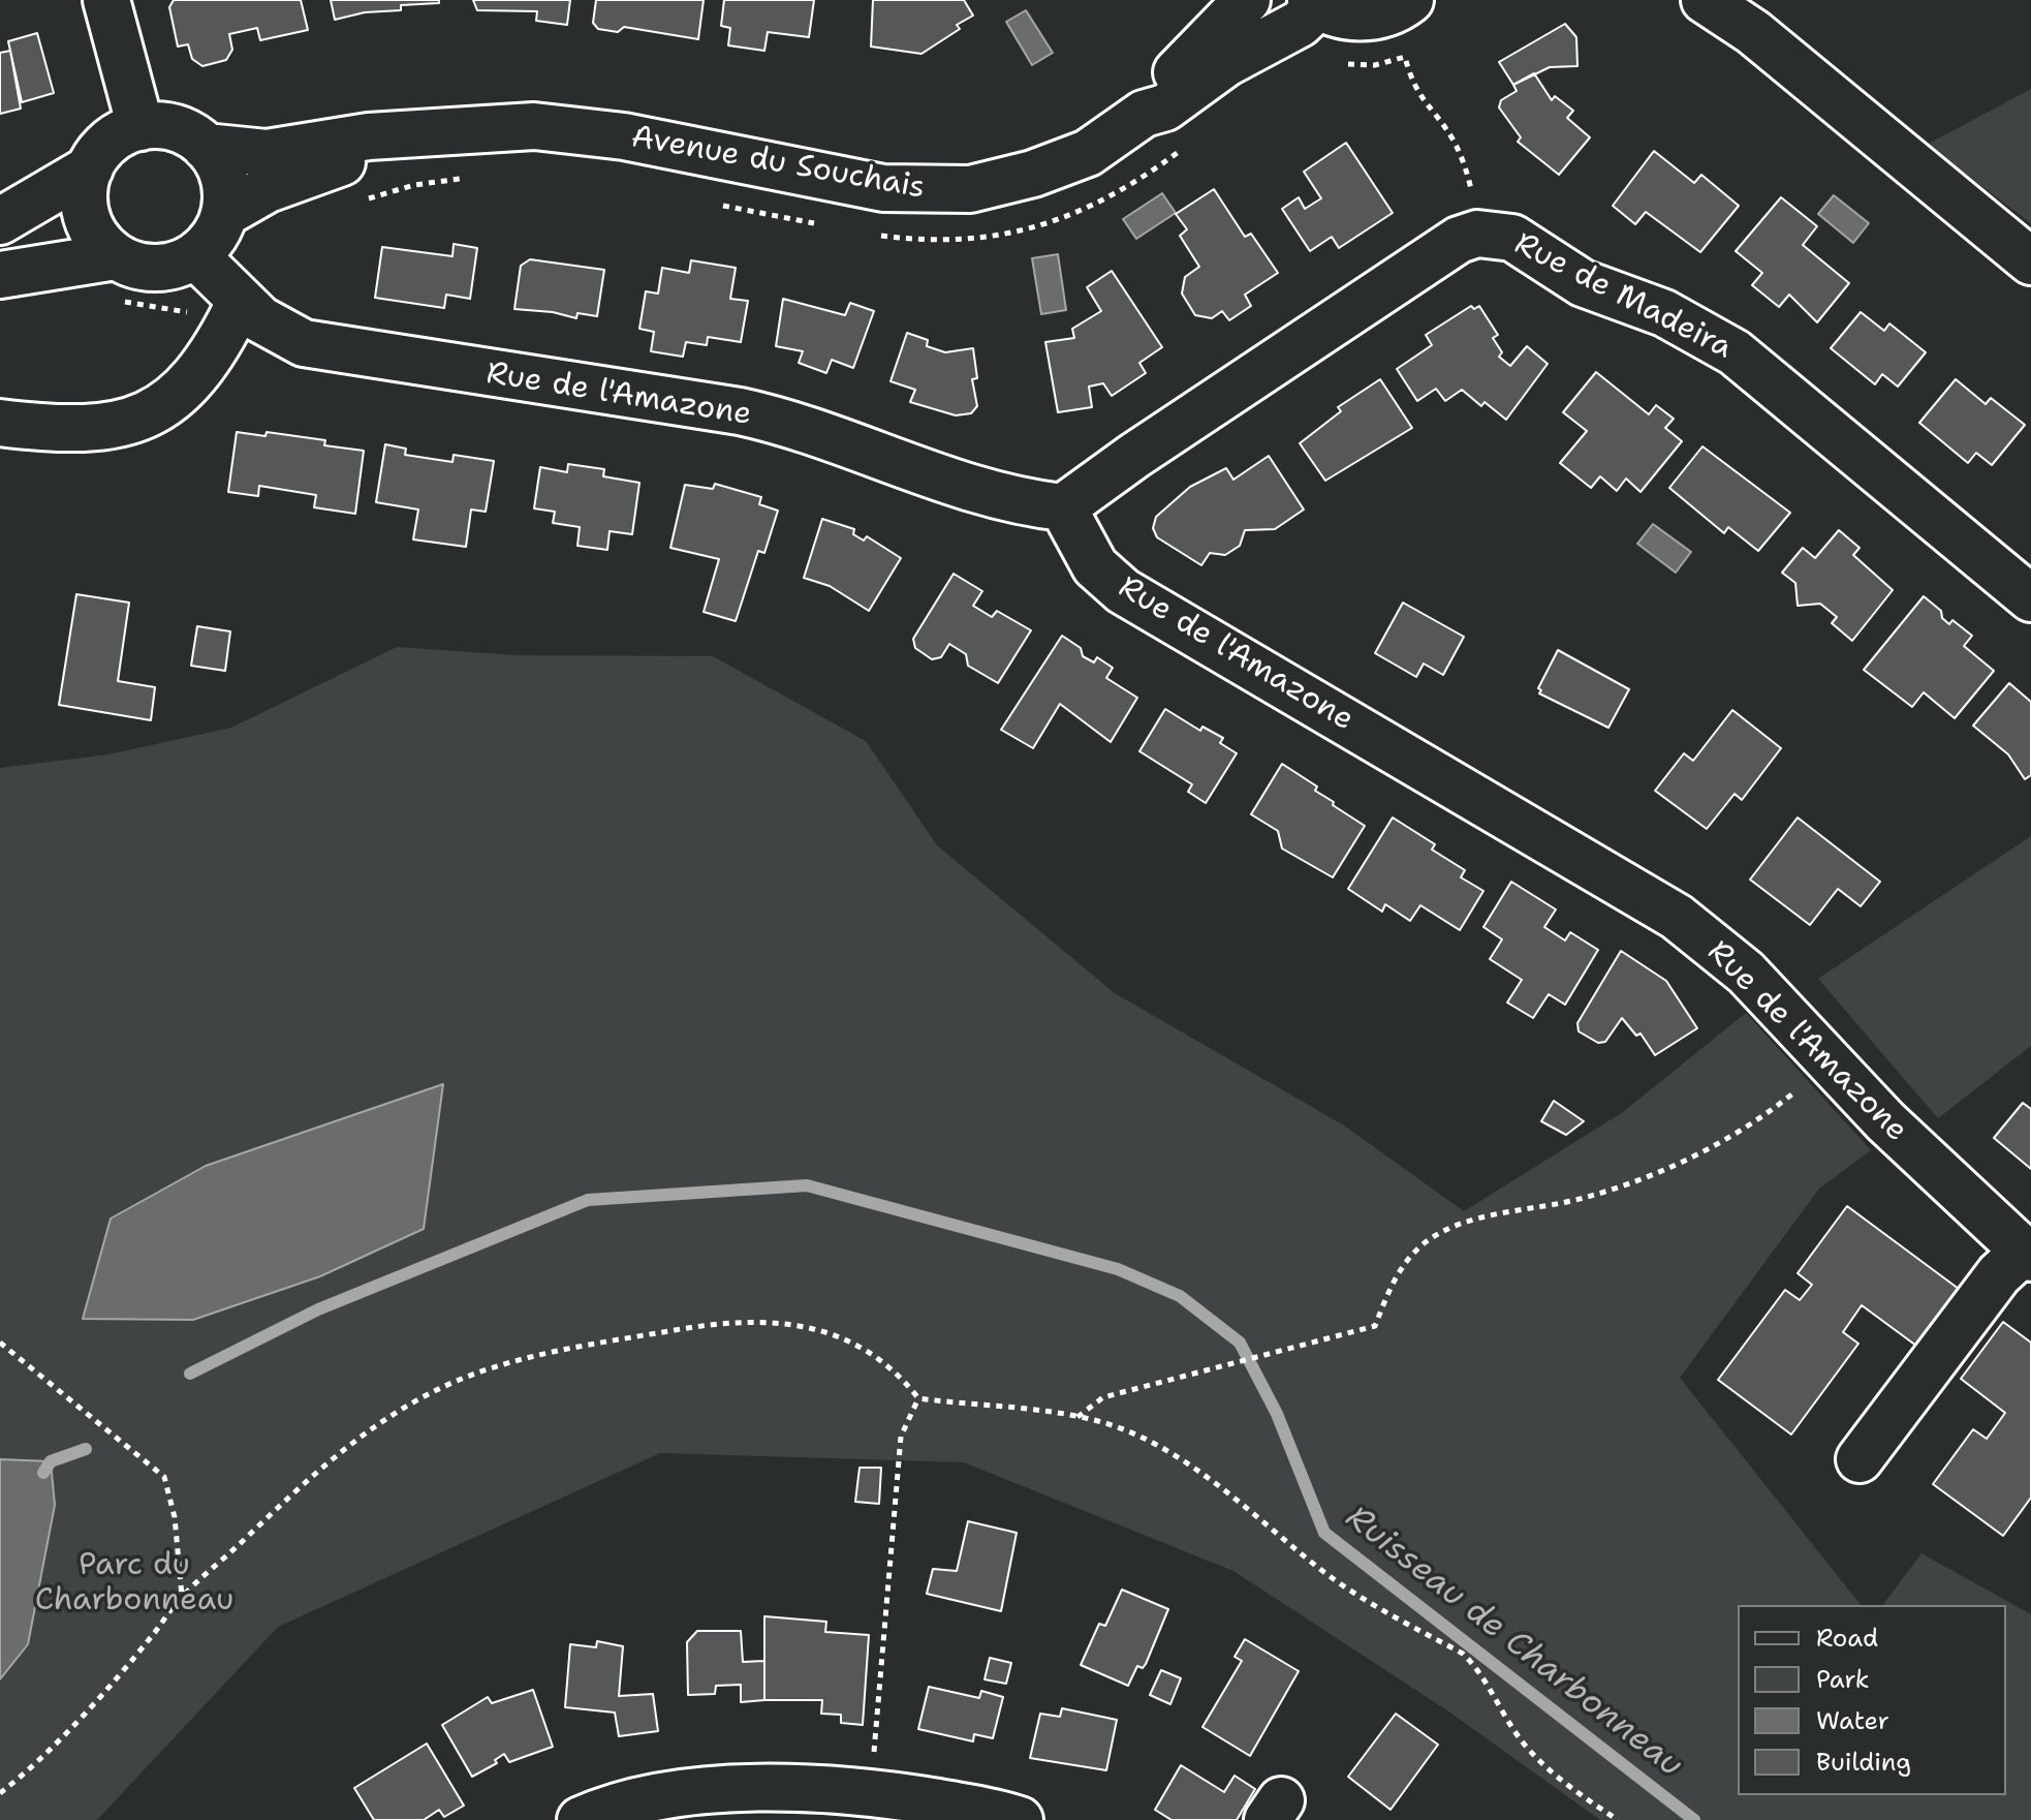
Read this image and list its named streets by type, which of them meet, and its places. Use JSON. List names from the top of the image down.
{
  "streets": {
    "street": ["Avenue du Souchais", "Rue de Madeira", "Rue de l'Amazone"]
  },
  "crossings": [
    ["Avenue du Souchais", "Rue de l'Amazone"],
    ["Rue de Madeira", "Rue de l'Amazone"]
  ],
  "water": ["Ruisseau de Charbonneau"],
  "parks": ["Parc du Charbonneau"],
  "legend": [
    "Road",
    "Park",
    "Water",
    "Building"
  ]
}
